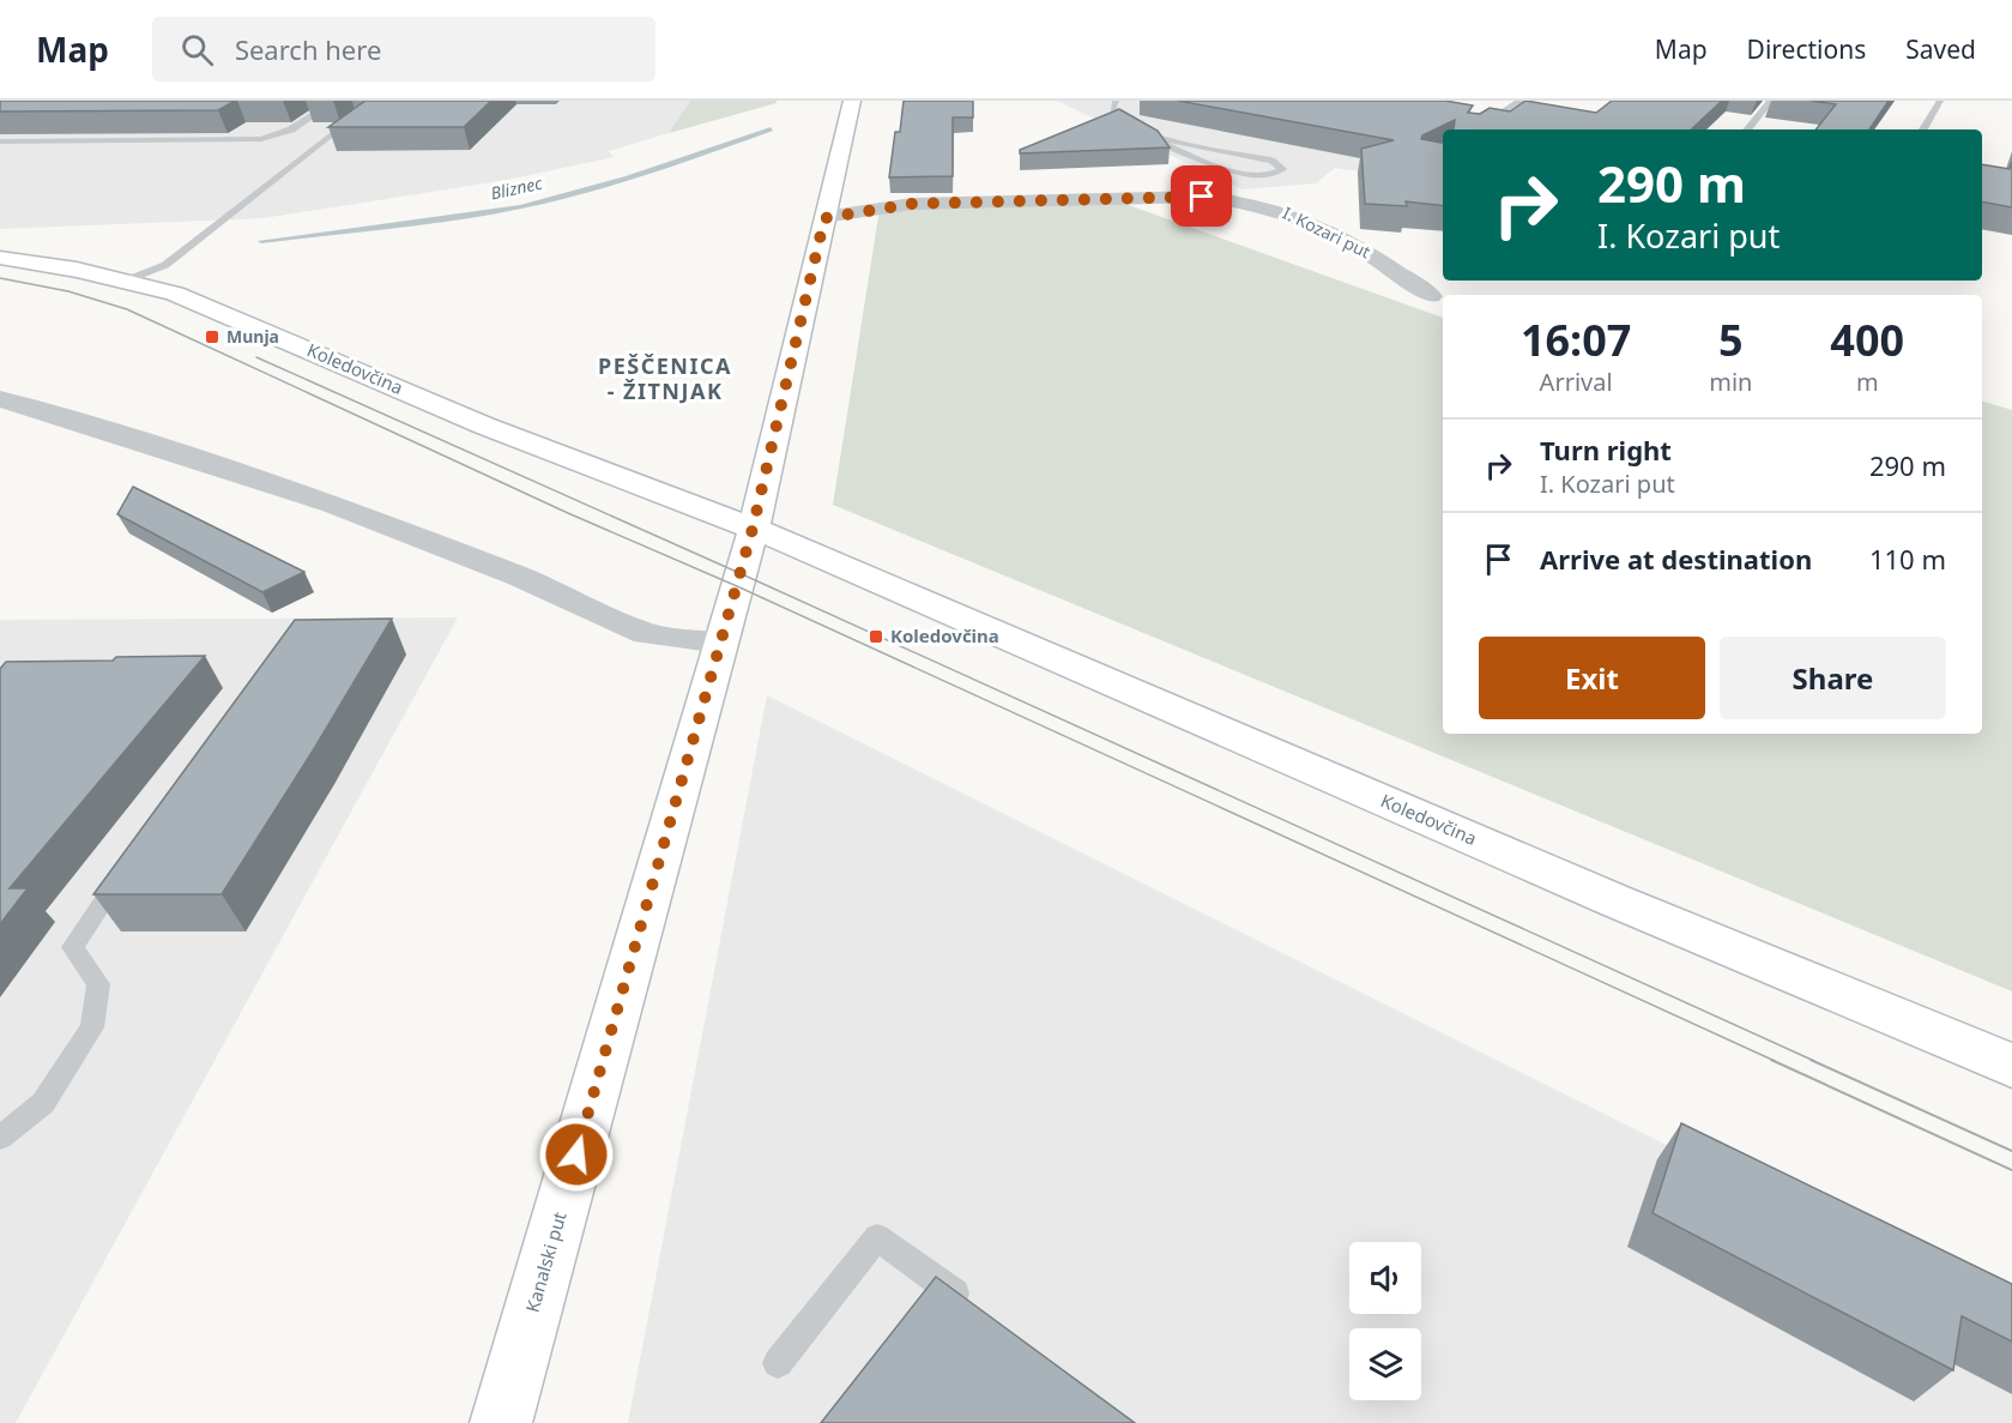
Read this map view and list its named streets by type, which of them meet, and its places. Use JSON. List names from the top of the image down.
{
  "streets": {
    "street": ["I. Kozari put", "Koledovčina", "Kanalski put"]
  },
  "crossings": [
    ["I. Kozari put", "Kanalski put"],
    ["Koledovčina", "Kanalski put"]
  ],
  "districts": ["PEŠČENICA - ŽITNJAK"],
  "water": ["Bliznec"],
  "places": {
    "transit": ["Munja", "Koledovčina"]
  },
  "page": {
    "header": "Map",
    "search": "Search here",
    "nav": ["Map", "Directions", "Saved"],
    "turn": ["290 m", "I. Kozari put"],
    "eta": [
      "16:07",
      "Arrival",
      "5",
      "min",
      "400",
      "m"
    ],
    "list": [
      {
        "name": "Turn right",
        "note": "I. Kozari put",
        "value": "290 m"
      },
      {
        "name": "Arrive at destination",
        "value": "110 m"
      }
    ],
    "buttons": ["Exit", "Share"]
  }
}
